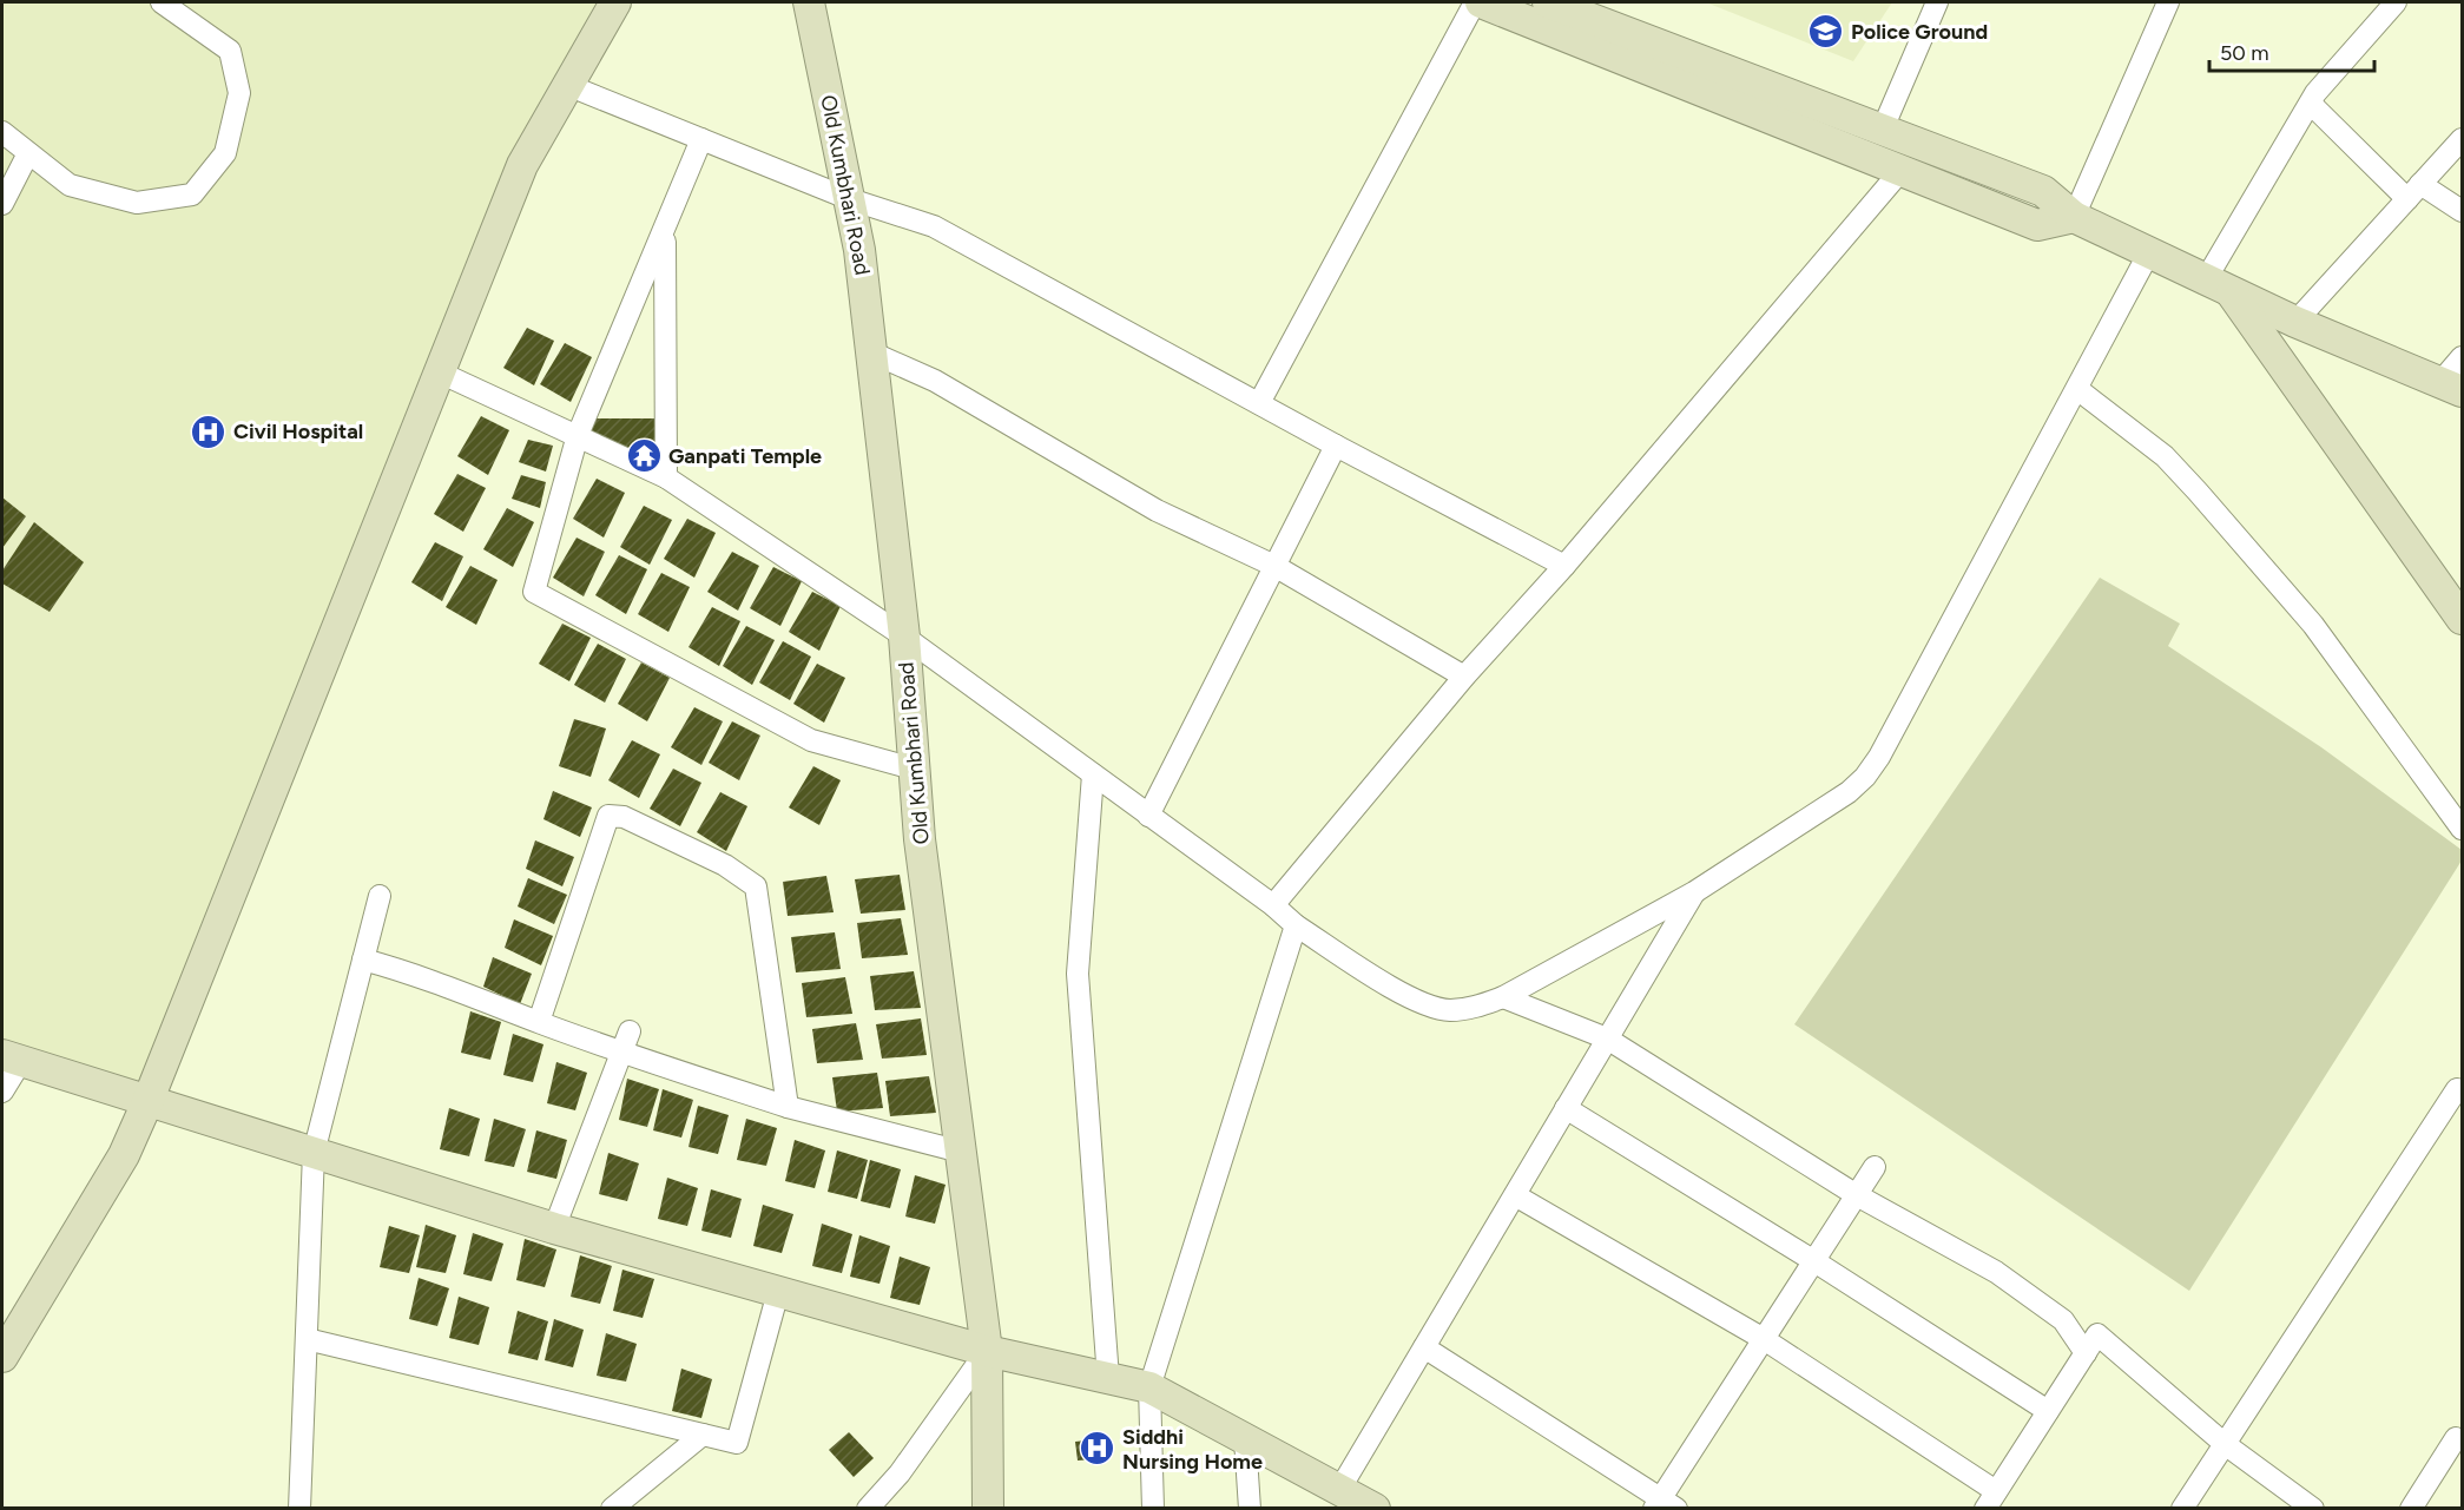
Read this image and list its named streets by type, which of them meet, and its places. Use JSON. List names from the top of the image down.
{
  "streets": {
    "street": ["Old Kumbhari Road"]
  },
  "places": {
    "school or university": ["Police Ground"],
    "hospital": ["Civil Hospital", "Siddhi Nursing Home"],
    "temple": ["Ganpati Temple"]
  },
  "scale_bar": "50 m"
}
